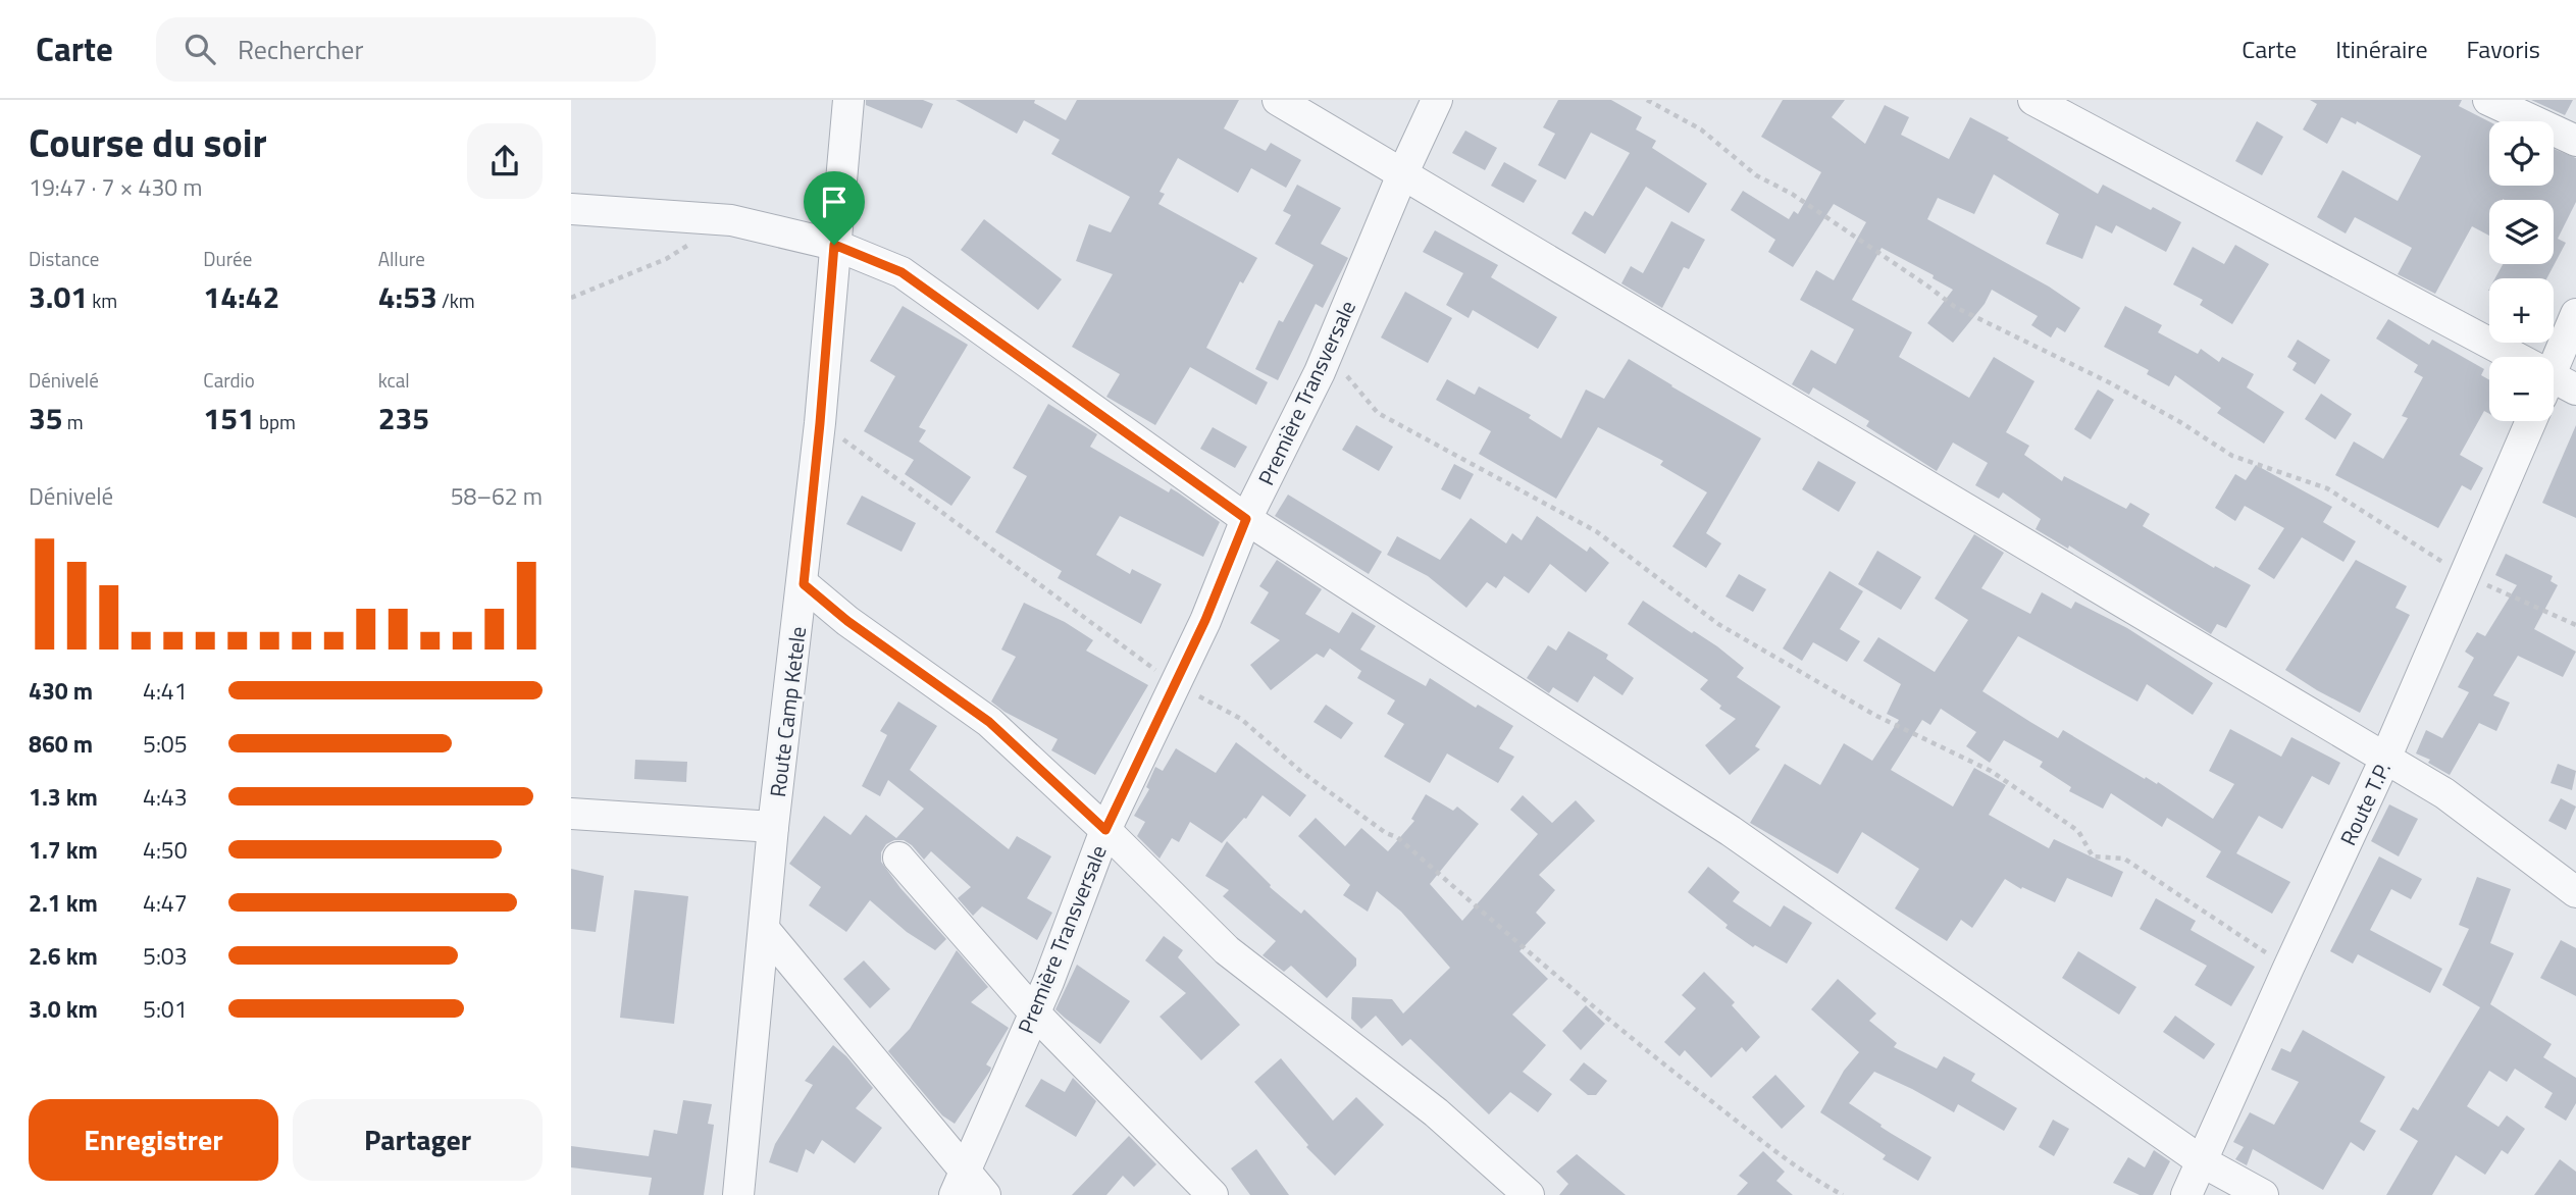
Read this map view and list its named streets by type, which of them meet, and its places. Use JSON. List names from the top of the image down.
{
  "streets": {
    "street": ["Première Transversale", "Route Camp Ketele", "Route T.P."]
  },
  "page": {
    "header": "Carte",
    "search": "Rechercher",
    "nav": ["Carte", "Itinéraire", "Favoris"],
    "heading": ["Course du soir", "19:47 · 7 × 430 m"],
    "map_buttons": ["+", "−"],
    "stats": [
      ["Distance", "3.01 km"],
      ["Durée", "14:42"],
      ["Allure", "4:53 /km"],
      ["Dénivelé", "35 m"],
      ["Cardio", "151 bpm"],
      ["kcal", "235"]
    ],
    "chart": ["Dénivelé", "58–62 m"],
    "list": [
      {
        "name": "430 m",
        "note": "4:41"
      },
      {
        "name": "860 m",
        "note": "5:05"
      },
      {
        "name": "1.3 km",
        "note": "4:43"
      },
      {
        "name": "1.7 km",
        "note": "4:50"
      },
      {
        "name": "2.1 km",
        "note": "4:47"
      },
      {
        "name": "2.6 km",
        "note": "5:03"
      },
      {
        "name": "3.0 km",
        "note": "5:01"
      }
    ],
    "buttons": ["Enregistrer", "Partager"]
  }
}
